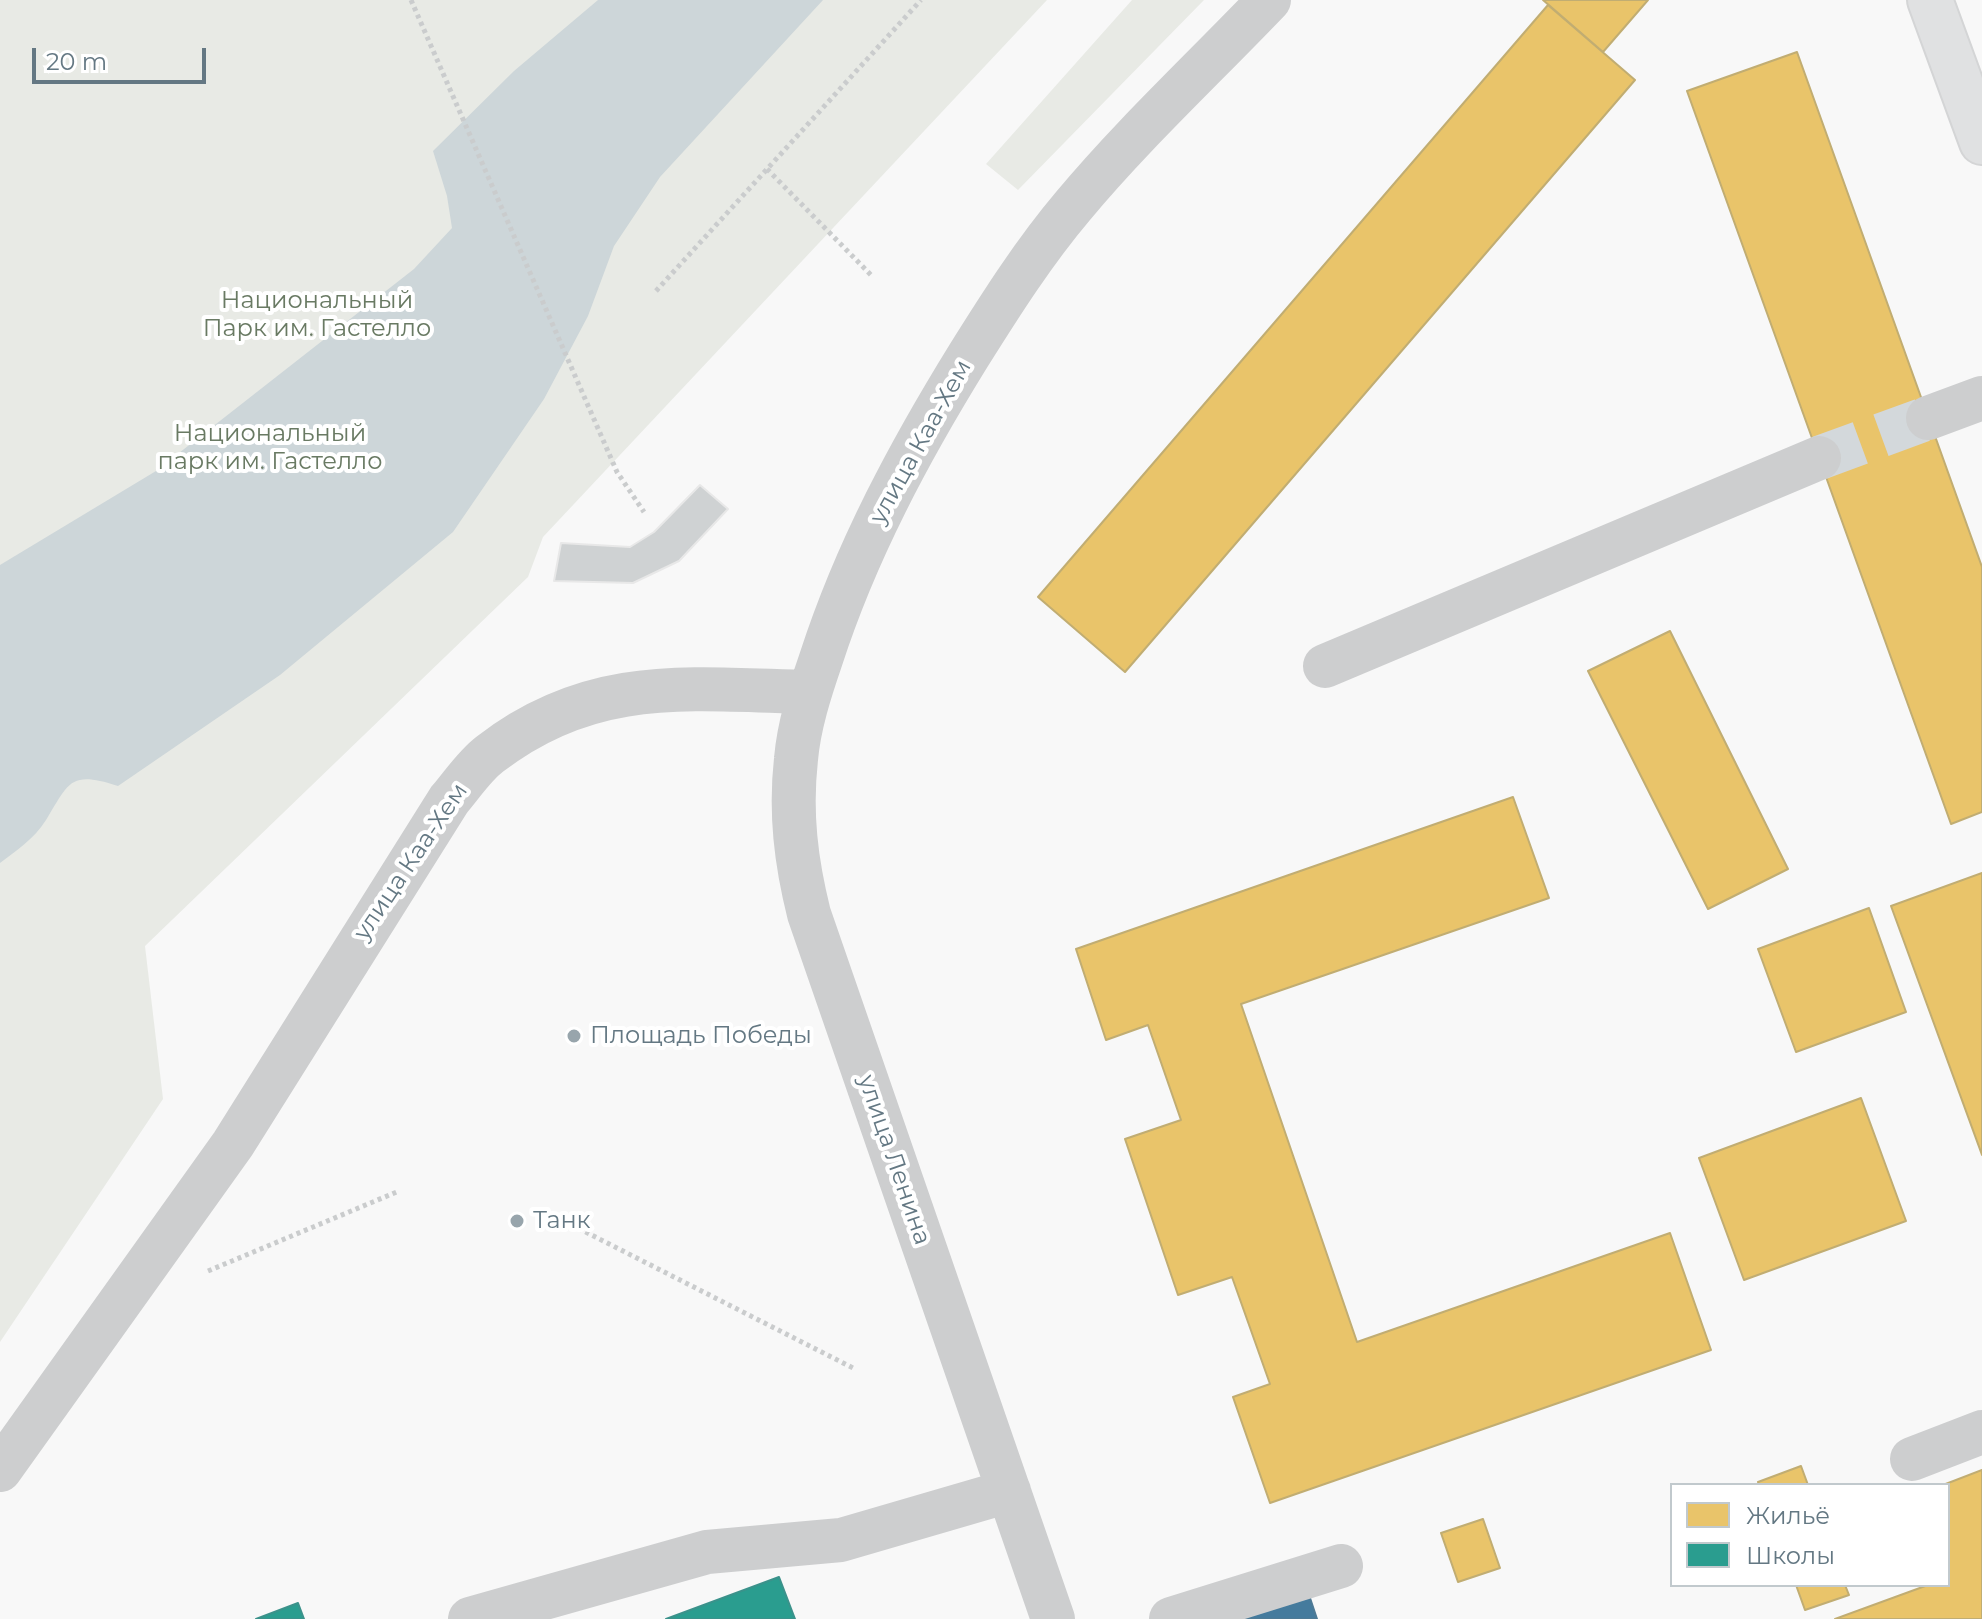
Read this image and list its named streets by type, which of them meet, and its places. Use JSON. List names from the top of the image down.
{
  "streets": {
    "street": ["улица Каа-Хем", "улица Ленина"]
  },
  "crossings": [
    ["улица Каа-Хем", "улица Ленина"]
  ],
  "parks": ["Национальный Парк им. Гастелло", "Национальный парк им. Гастелло"],
  "places": ["Площадь Победы", "Танк"],
  "legend": ["Жильё", "Школы"],
  "scale_bar": "20 m"
}
